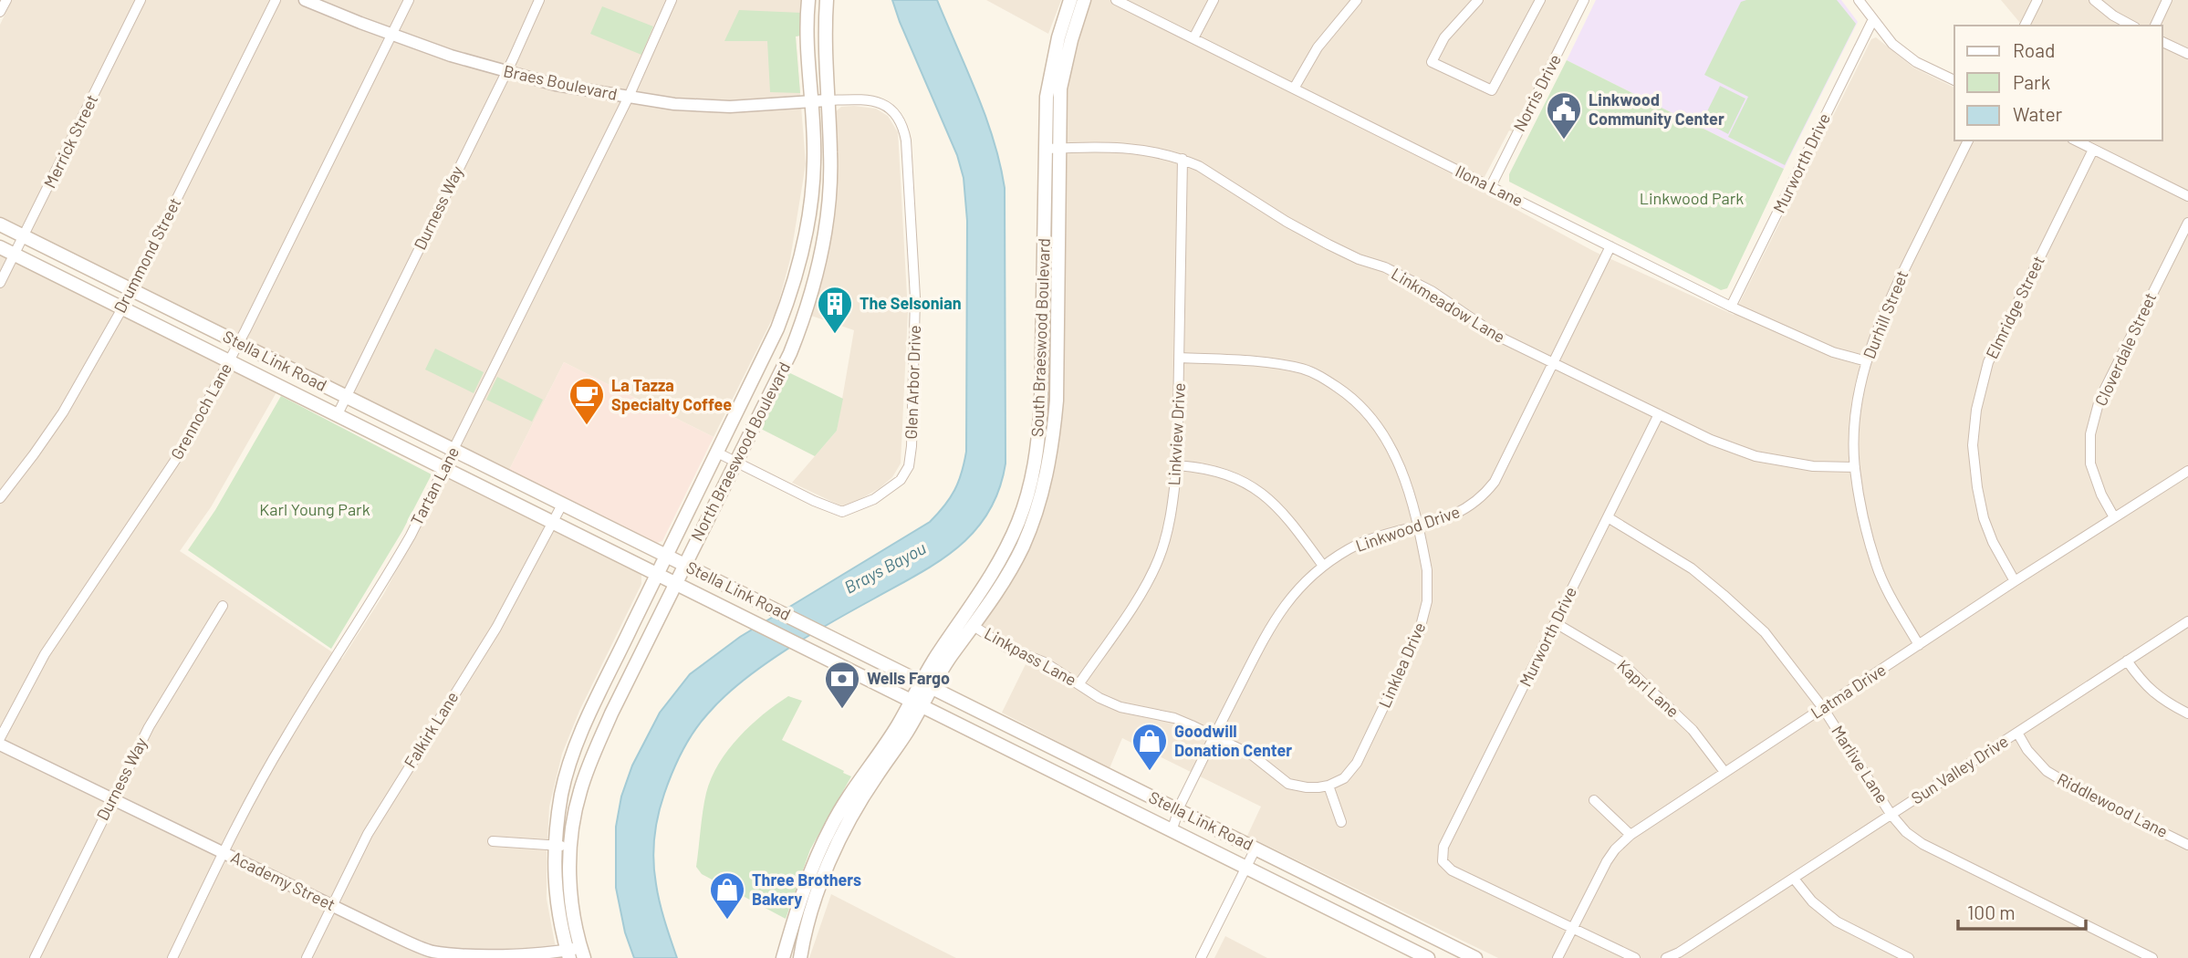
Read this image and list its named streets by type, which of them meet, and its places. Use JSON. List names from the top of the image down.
{
  "streets": {
    "main road": ["South Braeswood Boulevard", "Stella Link Road", "North Braeswood Boulevard"],
    "street": [
      "Braes Boulevard",
      "Norris Drive",
      "Merrick Street",
      "Murworth Drive",
      "Ilona Lane",
      "Durness Way",
      "Drummond Street",
      "Linkmeadow Lane",
      "Elmridge Street",
      "Durhill Street",
      "Cloverdale Street",
      "Glen Arbor Drive",
      "Grennoch Lane",
      "Linkview Drive",
      "Tartan Lane",
      "Linkwood Drive",
      "Linkpass Lane",
      "Linklea Drive",
      "Kapri Lane",
      "Latma Drive",
      "Falkirk Lane",
      "Marlive Lane",
      "Sun Valley Drive",
      "Riddlewood Lane",
      "Academy Street"
    ]
  },
  "crossings": [
    ["Braes Boulevard", "Durness Way"],
    ["Braes Boulevard", "Glen Arbor Drive"],
    ["Braes Boulevard", "Grennoch Lane"],
    ["Braes Boulevard", "North Braeswood Boulevard"],
    ["Braes Boulevard", "Tartan Lane"],
    ["Norris Drive", "Ilona Lane"],
    ["Merrick Street", "Stella Link Road"],
    ["Murworth Drive", "Ilona Lane"],
    ["Murworth Drive", "Linkmeadow Lane"],
    ["Murworth Drive", "Kapri Lane"],
    ["Murworth Drive", "Latma Drive"],
    ["Murworth Drive", "Marlive Lane"],
    ["Ilona Lane", "Durhill Street"],
    ["Ilona Lane", "Linkwood Drive"],
    ["Durness Way", "Stella Link Road"],
    ["Durness Way", "Academy Street"],
    ["Drummond Street", "Stella Link Road"],
    ["Linkmeadow Lane", "Durhill Street"],
    ["Linkmeadow Lane", "South Braeswood Boulevard"],
    ["Linkmeadow Lane", "Linkview Drive"],
    ["Linkmeadow Lane", "Linkwood Drive"],
    ["Elmridge Street", "Latma Drive"],
    ["Durhill Street", "Latma Drive"],
    ["South Braeswood Boulevard", "Stella Link Road"],
    ["South Braeswood Boulevard", "Linkpass Lane"],
    ["Cloverdale Street", "Latma Drive"],
    ["Stella Link Road", "Grennoch Lane"],
    ["Stella Link Road", "North Braeswood Boulevard"],
    ["Stella Link Road", "Tartan Lane"],
    ["Stella Link Road", "Linkwood Drive"],
    ["Stella Link Road", "Falkirk Lane"],
    ["Glen Arbor Drive", "North Braeswood Boulevard"],
    ["Linkview Drive", "Linkpass Lane"],
    ["Linkview Drive", "Linklea Drive"],
    ["North Braeswood Boulevard", "Academy Street"],
    ["Tartan Lane", "Academy Street"],
    ["Linkwood Drive", "Linkpass Lane"],
    ["Linkwood Drive", "Linklea Drive"],
    ["Linkpass Lane", "Linklea Drive"],
    ["Kapri Lane", "Latma Drive"],
    ["Latma Drive", "Marlive Lane"],
    ["Falkirk Lane", "Academy Street"],
    ["Marlive Lane", "Sun Valley Drive"],
    ["Sun Valley Drive", "Riddlewood Lane"]
  ],
  "water": ["Brays Bayou"],
  "parks": ["Linkwood Park", "Karl Young Park"],
  "places": {
    "public building": ["Linkwood Community Center"],
    "building": ["The Selsonian"],
    "cafe": ["La Tazza Specialty Coffee"],
    "bank": ["Wells Fargo"],
    "shop": ["Goodwill Donation Center", "Three Brothers Bakery"]
  },
  "legend": ["Road", "Park", "Water"],
  "scale_bar": "100 m"
}
